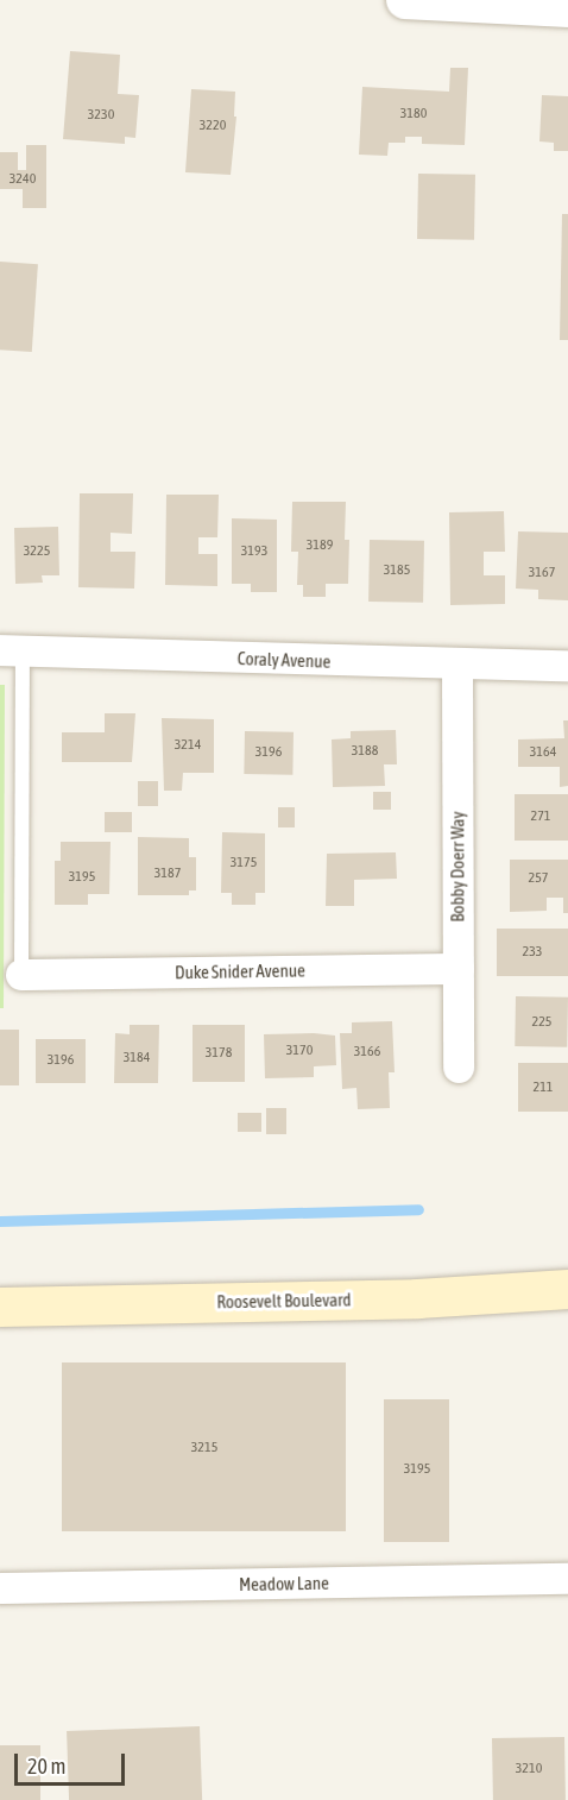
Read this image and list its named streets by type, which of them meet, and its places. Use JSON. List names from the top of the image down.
{
  "streets": {
    "main road": ["Roosevelt Boulevard"],
    "street": [
      "Coraly Avenue",
      "Bobby Doerr Way",
      "Duke Snider Avenue",
      "Meadow Lane"
    ]
  },
  "crossings": [
    ["Coraly Avenue", "Bobby Doerr Way"],
    ["Bobby Doerr Way", "Duke Snider Avenue"]
  ],
  "house_numbers": [
    "3180",
    "3230",
    "3220",
    "3240",
    "3189",
    "3225",
    "3193",
    "3185",
    "3167",
    "3214",
    "3188",
    "3196",
    "3164",
    "271",
    "3175",
    "3187",
    "3195",
    "257",
    "233",
    "225",
    "3170",
    "3166",
    "3178",
    "3184",
    "3196",
    "211",
    "3215",
    "3195",
    "3210"
  ],
  "scale_bar": "20 m"
}
